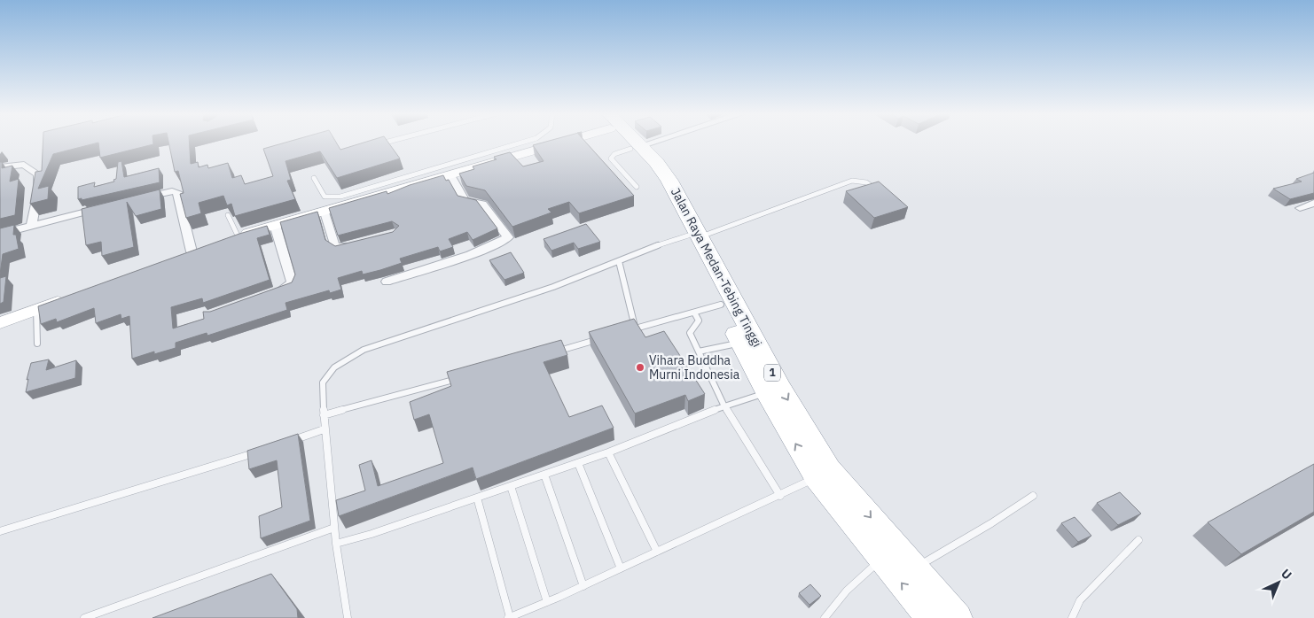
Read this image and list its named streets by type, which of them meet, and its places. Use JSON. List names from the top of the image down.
{
  "streets": {
    "highway": ["Jalan Raya Medan-Tebing Tinggi", "1"]
  },
  "places": ["Vihara Buddha Murni Indonesia"],
  "north": "top right"
}
